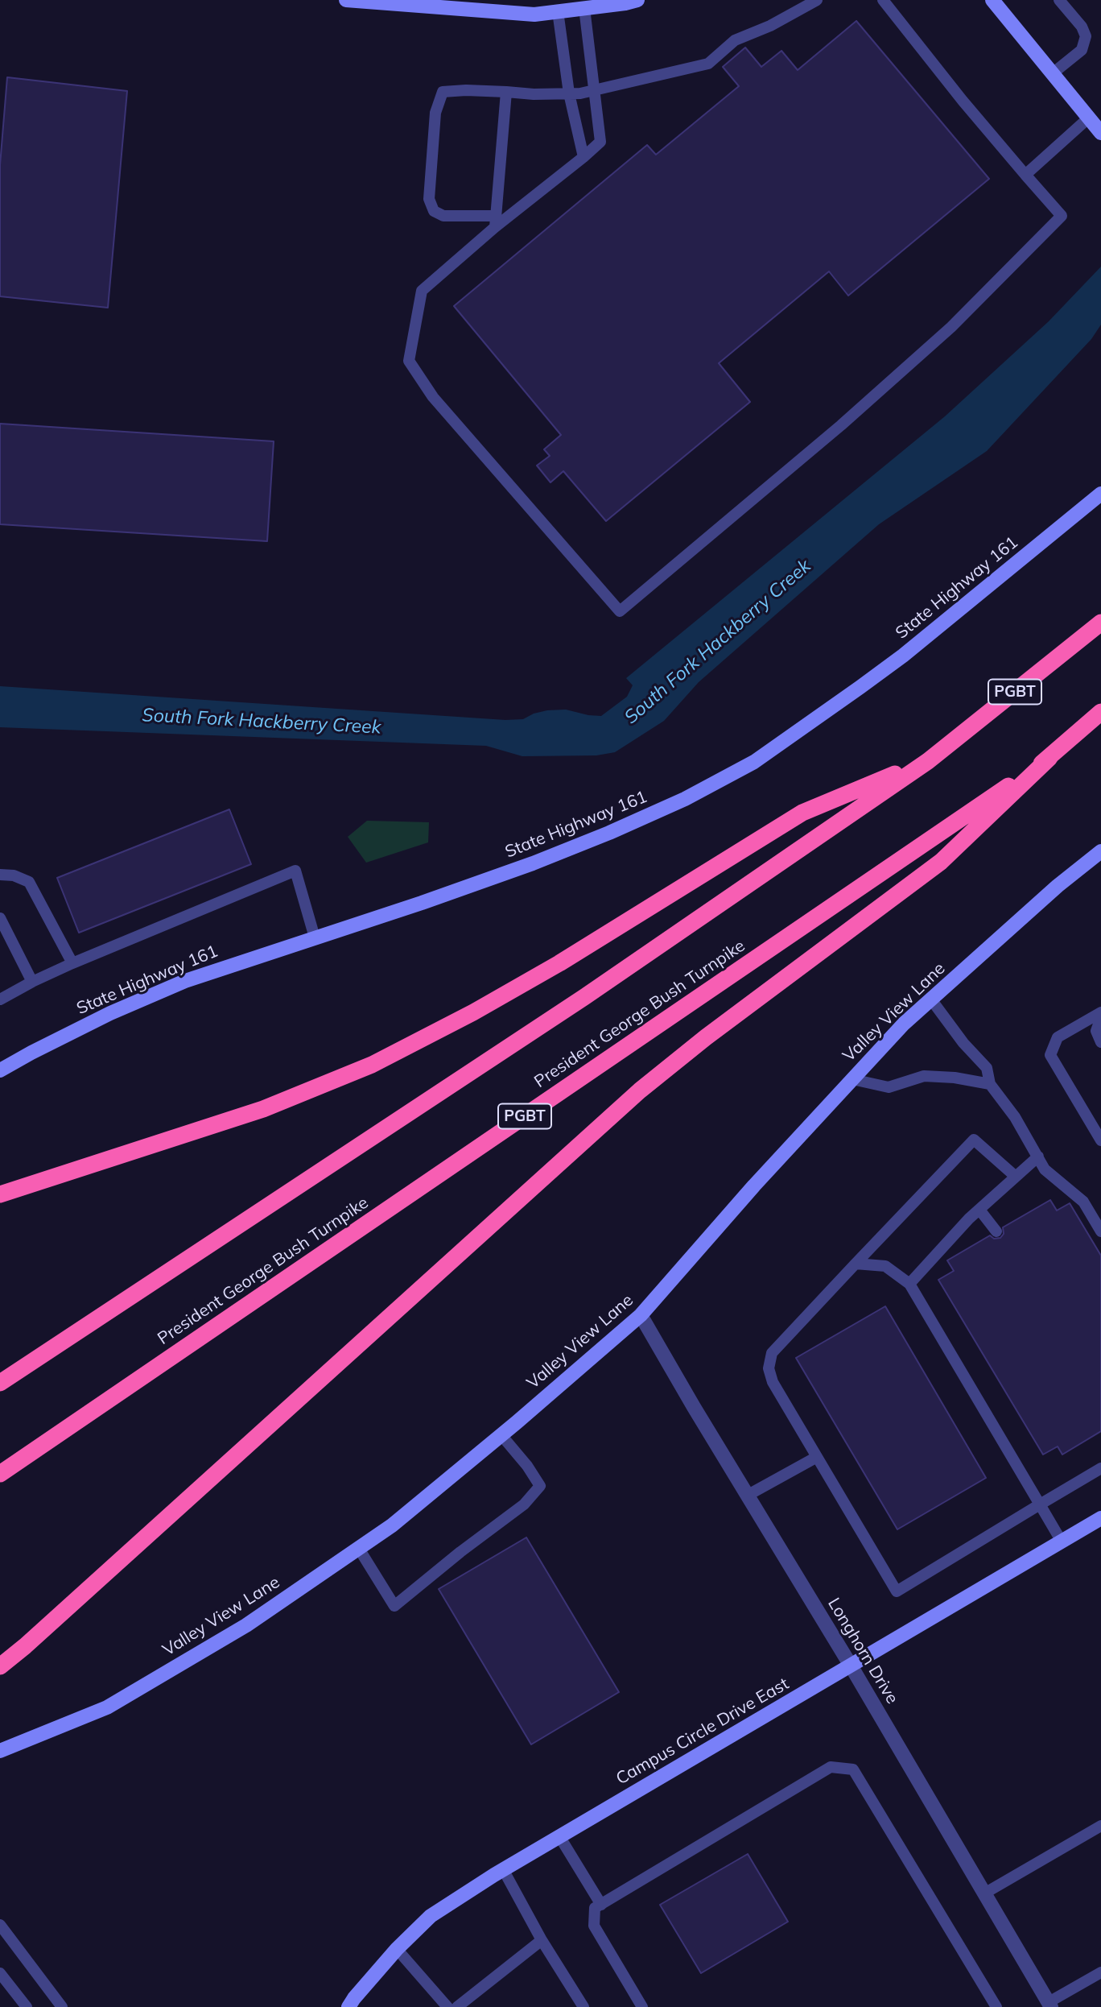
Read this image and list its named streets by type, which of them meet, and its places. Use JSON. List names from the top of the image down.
{
  "streets": {
    "highway": ["PGBT", "President George Bush Turnpike"],
    "main road": ["State Highway 161", "Valley View Lane", "Campus Circle Drive East"],
    "street": ["Longhorn Drive"]
  },
  "crossings": [
    ["Valley View Lane", "Longhorn Drive"],
    ["Longhorn Drive", "Campus Circle Drive East"]
  ],
  "water": ["South Fork Hackberry Creek"]
}
